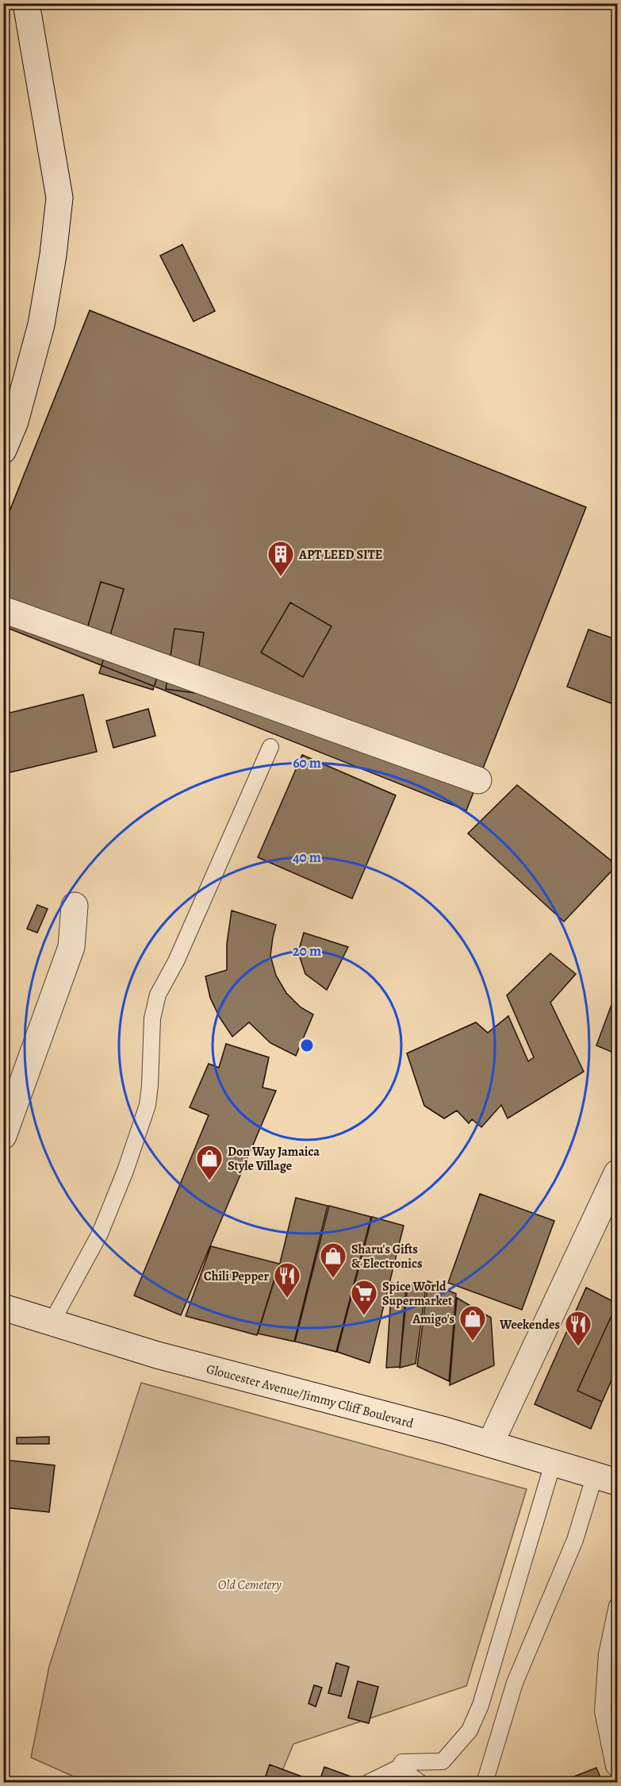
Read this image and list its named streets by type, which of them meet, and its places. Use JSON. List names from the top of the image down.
{
  "streets": {
    "main road": ["Gloucester Avenue/Jimmy Cliff Boulevard"]
  },
  "parks": ["Old Cemetery"],
  "places": {
    "building": ["APT LEED SITE"],
    "shop": ["Don Way Jamaica Style Village", "Sharu's Gifts & Electronics", "Amigo's"],
    "restaurant": ["Chili Pepper", "Weekendes"],
    "supermarket": ["Spice World Supermarket"]
  },
  "rings": ["60 m", "40 m", "20 m"]
}
